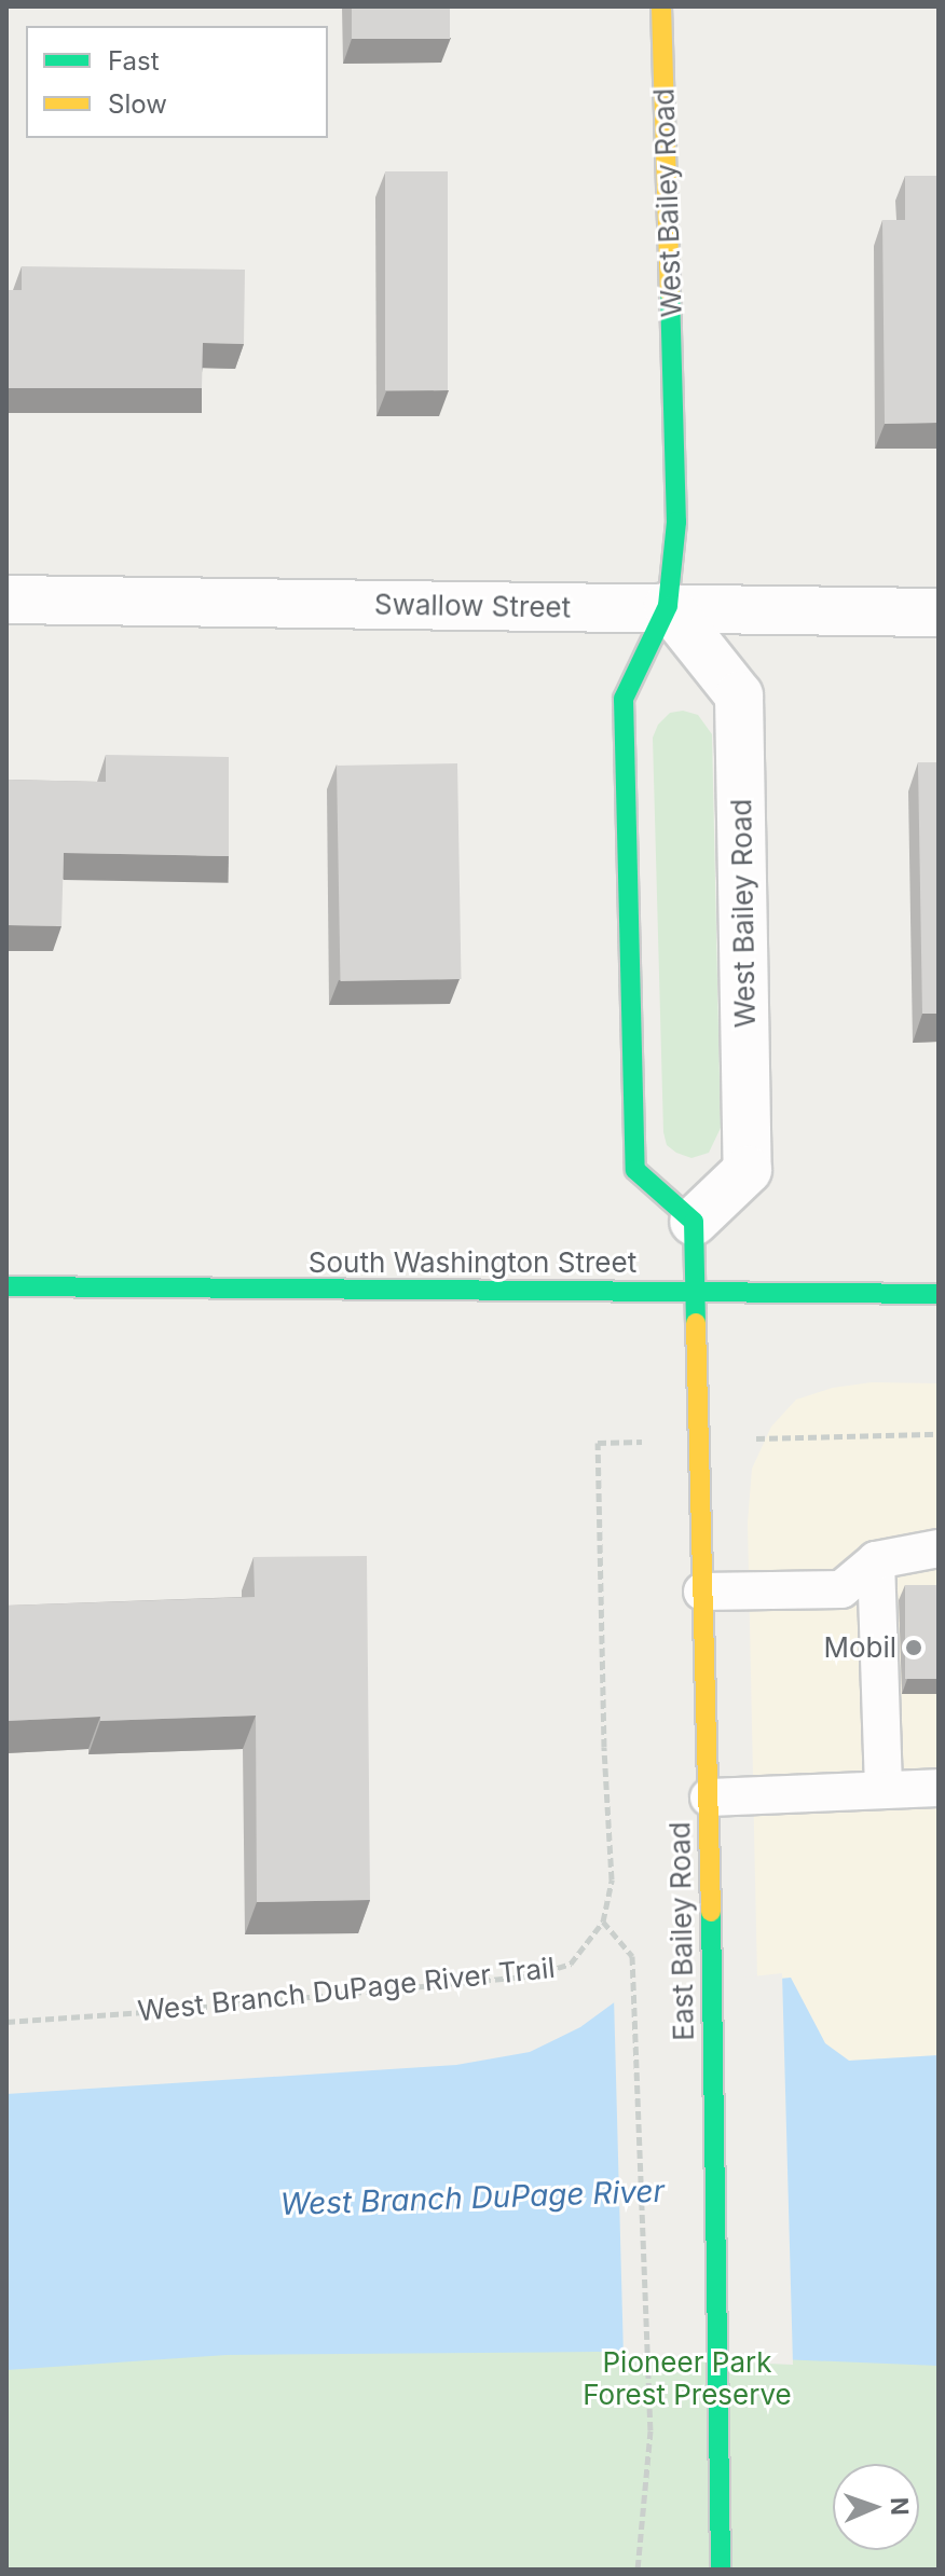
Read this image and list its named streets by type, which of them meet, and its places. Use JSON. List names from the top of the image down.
{
  "streets": {
    "street": [
      "West Bailey Road",
      "Swallow Street",
      "South Washington Street",
      "East Bailey Road"
    ],
    "path": ["West Branch DuPage River Trail"]
  },
  "crossings": [
    ["West Bailey Road", "Swallow Street"],
    ["South Washington Street", "East Bailey Road"]
  ],
  "water": ["West Branch DuPage River"],
  "parks": ["Pioneer Park Forest Preserve"],
  "places": ["Mobil"],
  "legend": ["Fast", "Slow"],
  "north": "right"
}
